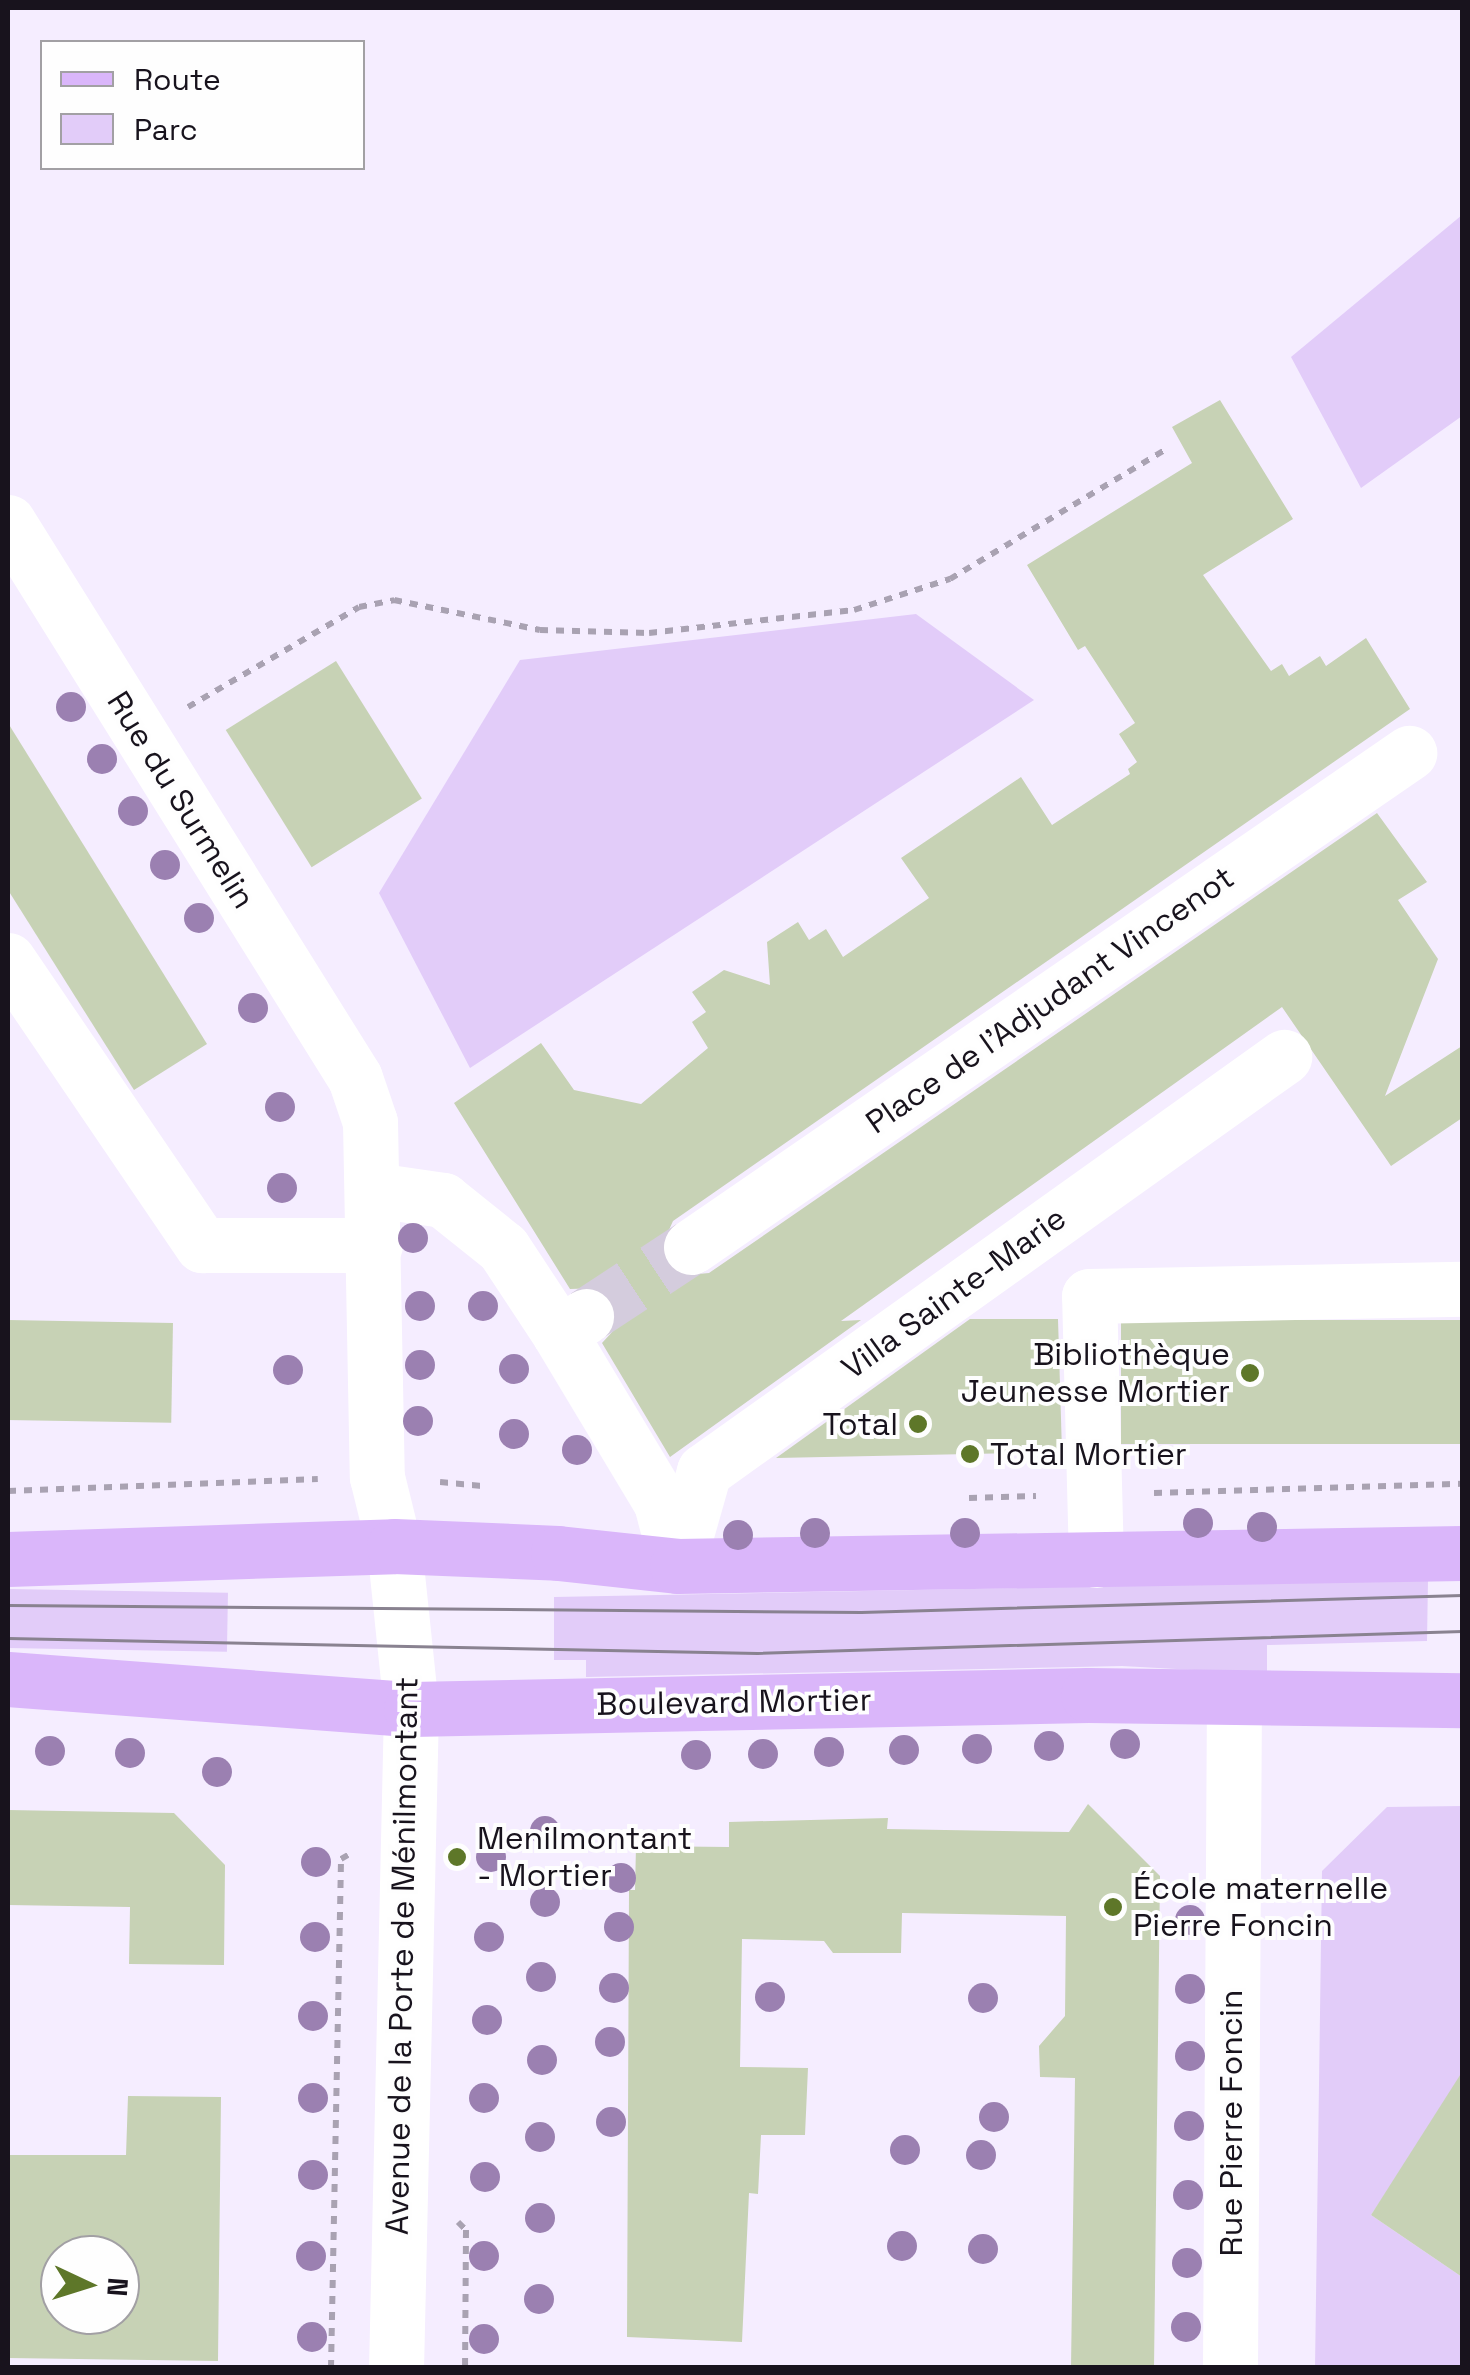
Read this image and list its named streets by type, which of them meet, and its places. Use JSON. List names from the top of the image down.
{
  "streets": {
    "main road": ["Boulevard Mortier"],
    "street": [
      "Rue du Surmelin",
      "Place de l'Adjudant Vincenot",
      "Villa Sainte-Marie",
      "Avenue de la Porte de Ménilmontant",
      "Rue Pierre Foncin"
    ]
  },
  "crossings": [
    ["Boulevard Mortier", "Avenue de la Porte de Ménilmontant"],
    ["Boulevard Mortier", "Rue Pierre Foncin"]
  ],
  "places": [
    "Bibliothèque Jeunesse Mortier",
    "Total",
    "Total Mortier",
    "Menilmontant - Mortier",
    "École maternelle Pierre Foncin"
  ],
  "legend": ["Route", "Parc"],
  "north": "right"
}
